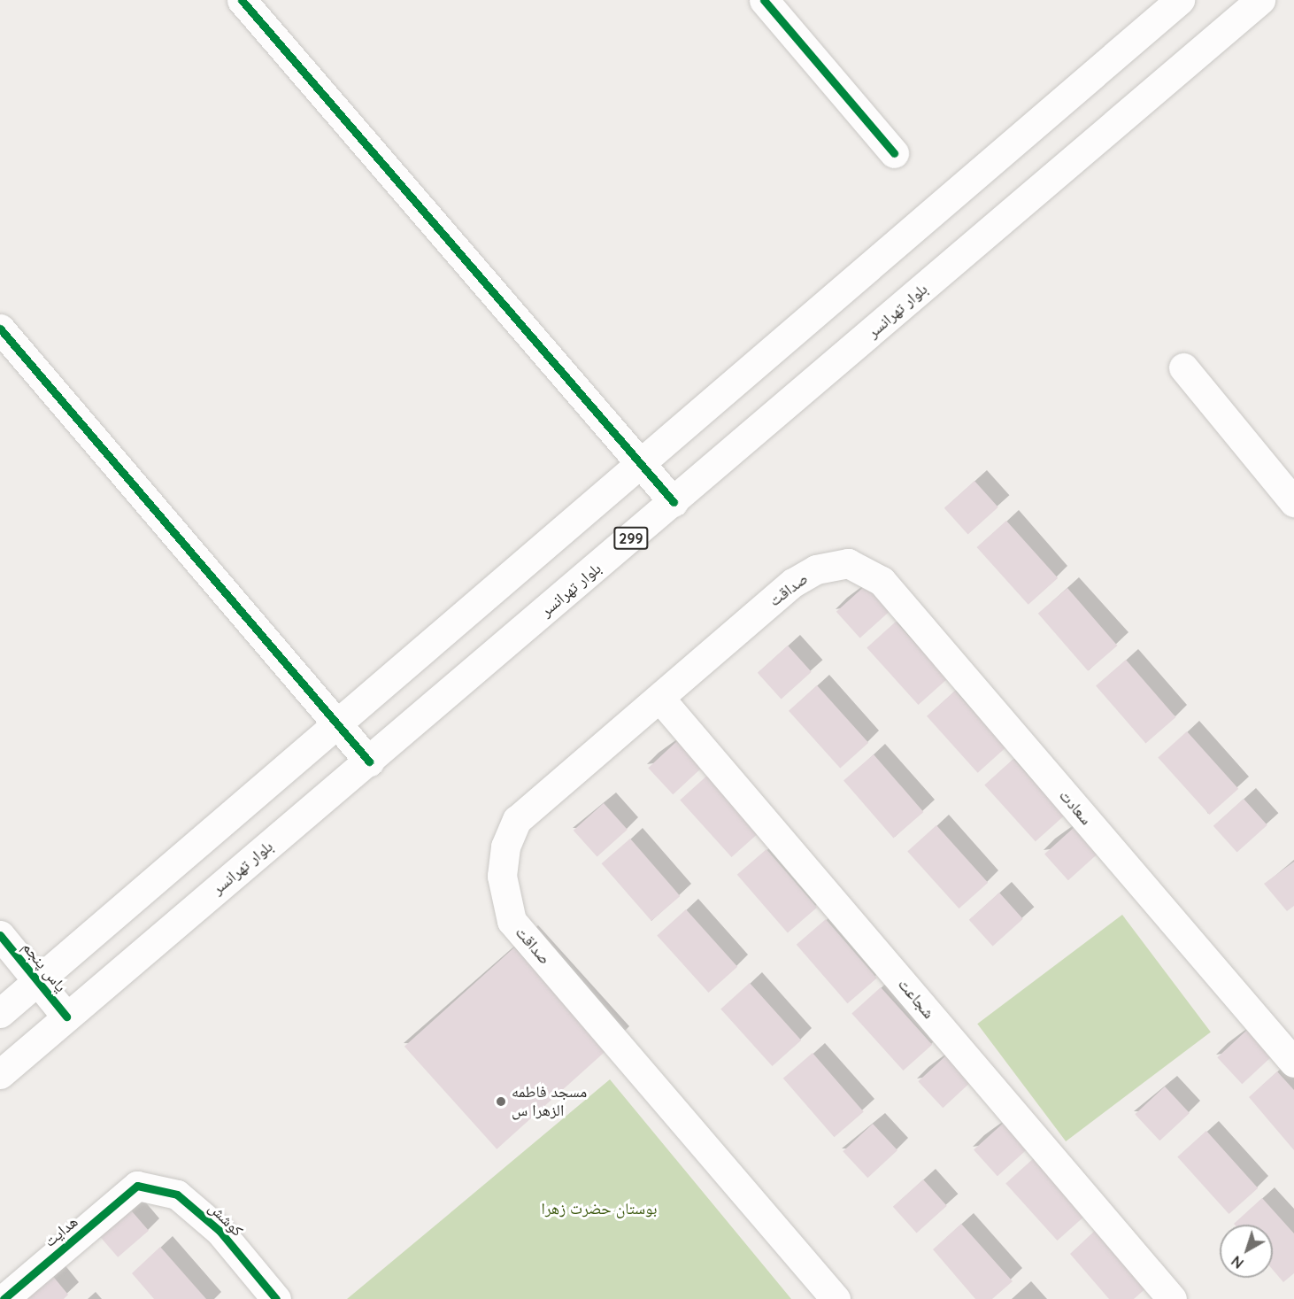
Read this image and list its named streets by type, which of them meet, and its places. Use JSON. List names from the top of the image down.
{
  "streets": {
    "main road": [
      "بلوار تهرانسر",
      "299",
      "صداقت",
      "سعادت",
      "یاس پنجم",
      "شجاعت",
      "کوشش",
      "هدایت"
    ]
  },
  "crossings": [
    ["بلوار تهرانسر", "یاس پنجم"],
    ["صداقت", "سعادت"],
    ["صداقت", "شجاعت"],
    ["کوشش", "هدایت"]
  ],
  "parks": ["بوستان حضرت زهرا"],
  "places": ["مسجد فاطمه الزهرا س"],
  "north": "bottom left"
}
